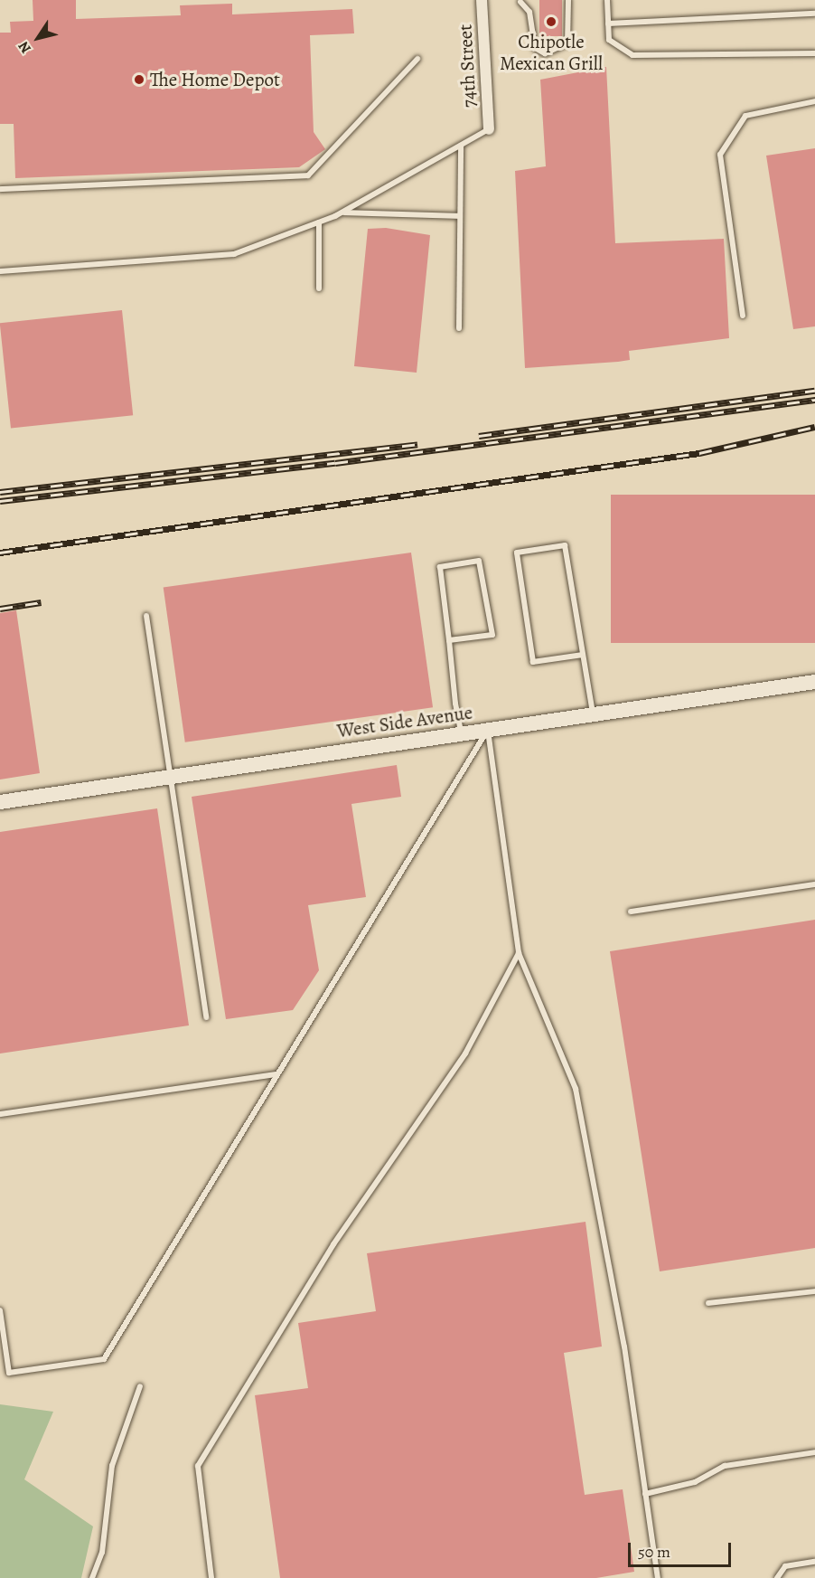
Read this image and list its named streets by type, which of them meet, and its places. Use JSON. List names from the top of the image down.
{
  "streets": {
    "street": ["74th Street", "West Side Avenue"]
  },
  "places": ["Chipotle Mexican Grill", "The Home Depot"],
  "scale_bar": "50 m",
  "north": "bottom left"
}
